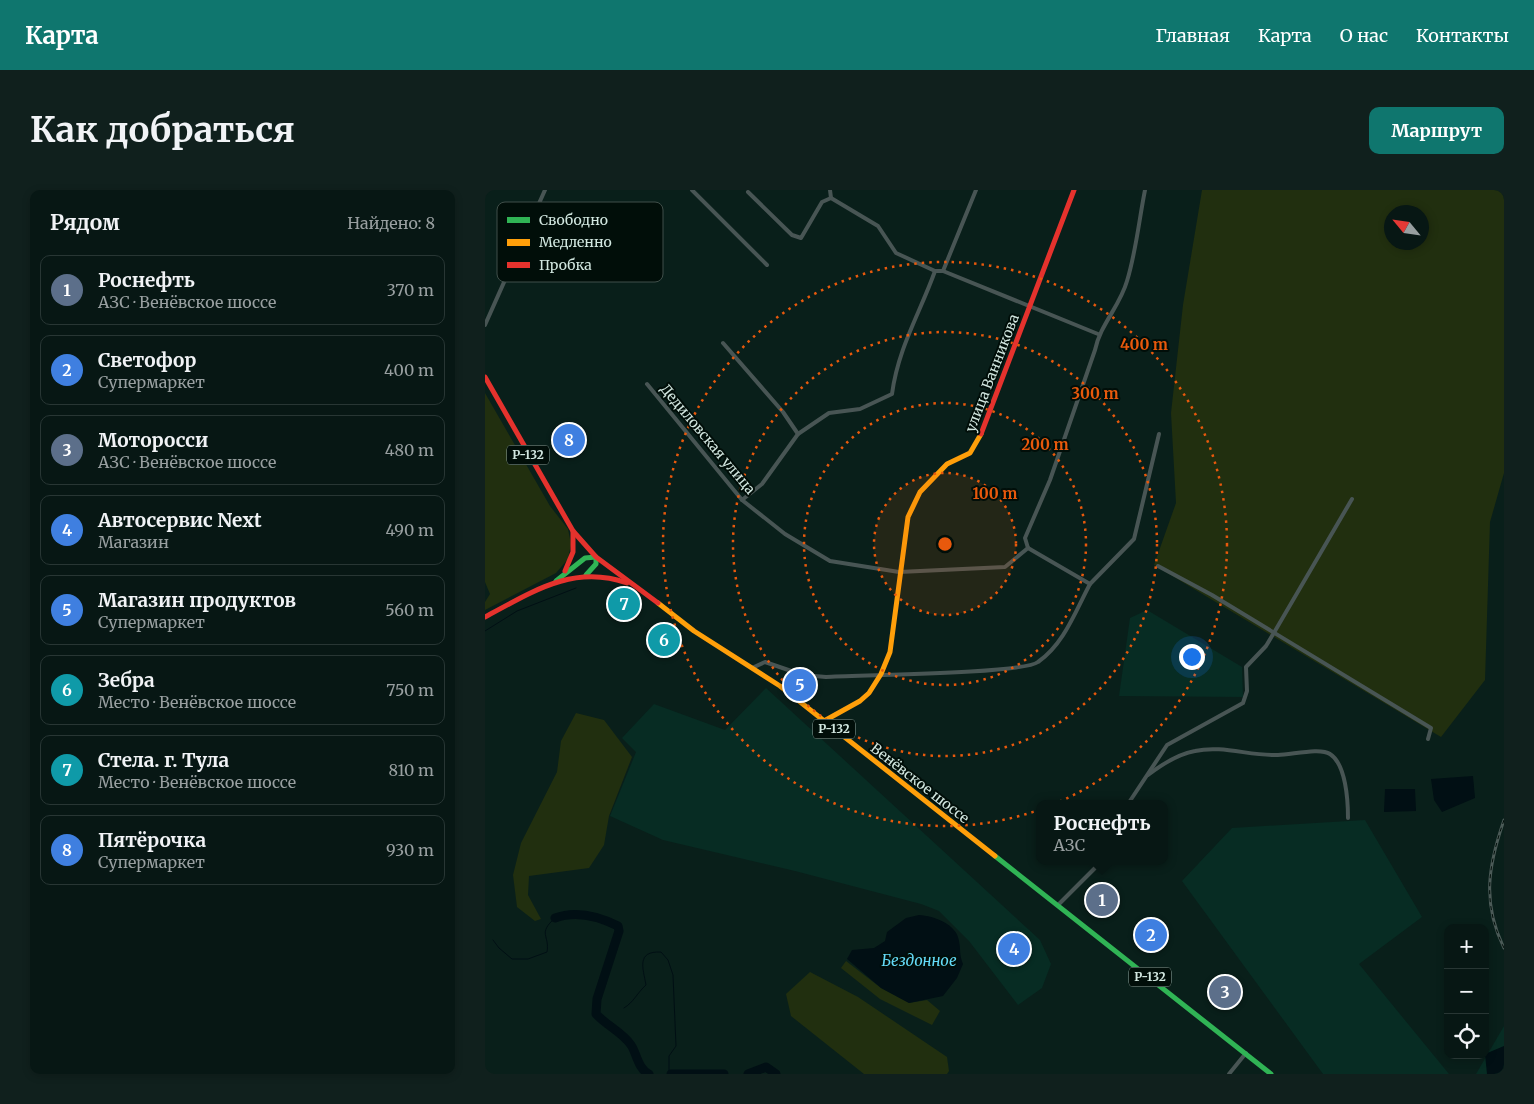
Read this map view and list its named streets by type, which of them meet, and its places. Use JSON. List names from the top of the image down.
{
  "streets": {
    "main road": ["улица Ванникова", "Р-132", "Венёвское шоссе"],
    "street": ["Дедиловская улица"]
  },
  "crossings": [
    ["улица Ванникова", "Дедиловская улица"],
    ["улица Ванникова", "Венёвское шоссе"]
  ],
  "water": ["Бездонное"],
  "legend": ["Свободно", "Медленно", "Пробка"],
  "north": "top left",
  "page": {
    "header": "Карта",
    "nav": [
      "Главная",
      "Карта",
      "О нас",
      "Контакты"
    ],
    "buttons": "Маршрут",
    "title": "Как добраться",
    "heading": ["Рядом", "Найдено: 8"],
    "list": [
      {
        "mark": "1",
        "name": "Роснефть",
        "note": "АЗС · Венёвское шоссе",
        "value": "370 m"
      },
      {
        "mark": "2",
        "name": "Светофор",
        "note": "Супермаркет",
        "value": "400 m"
      },
      {
        "mark": "3",
        "name": "Моторосси",
        "note": "АЗС · Венёвское шоссе",
        "value": "480 m"
      },
      {
        "mark": "4",
        "name": "Автосервис Next",
        "note": "Магазин",
        "value": "490 m"
      },
      {
        "mark": "5",
        "name": "Магазин продуктов",
        "note": "Супермаркет",
        "value": "560 m"
      },
      {
        "mark": "6",
        "name": "Зебра",
        "note": "Место · Венёвское шоссе",
        "value": "750 m"
      },
      {
        "mark": "7",
        "name": "Стела. г. Тула",
        "note": "Место · Венёвское шоссе",
        "value": "810 m"
      },
      {
        "mark": "8",
        "name": "Пятёрочка",
        "note": "Супермаркет",
        "value": "930 m"
      }
    ],
    "pins": [
      "8",
      "7",
      "6",
      "5",
      "1",
      "2",
      "4",
      "3"
    ],
    "popup": ["Роснефть", "АЗС"],
    "map_buttons": ["+", "−"]
  },
  "rings": [
    "400 m",
    "300 m",
    "200 m",
    "100 m"
  ]
}
